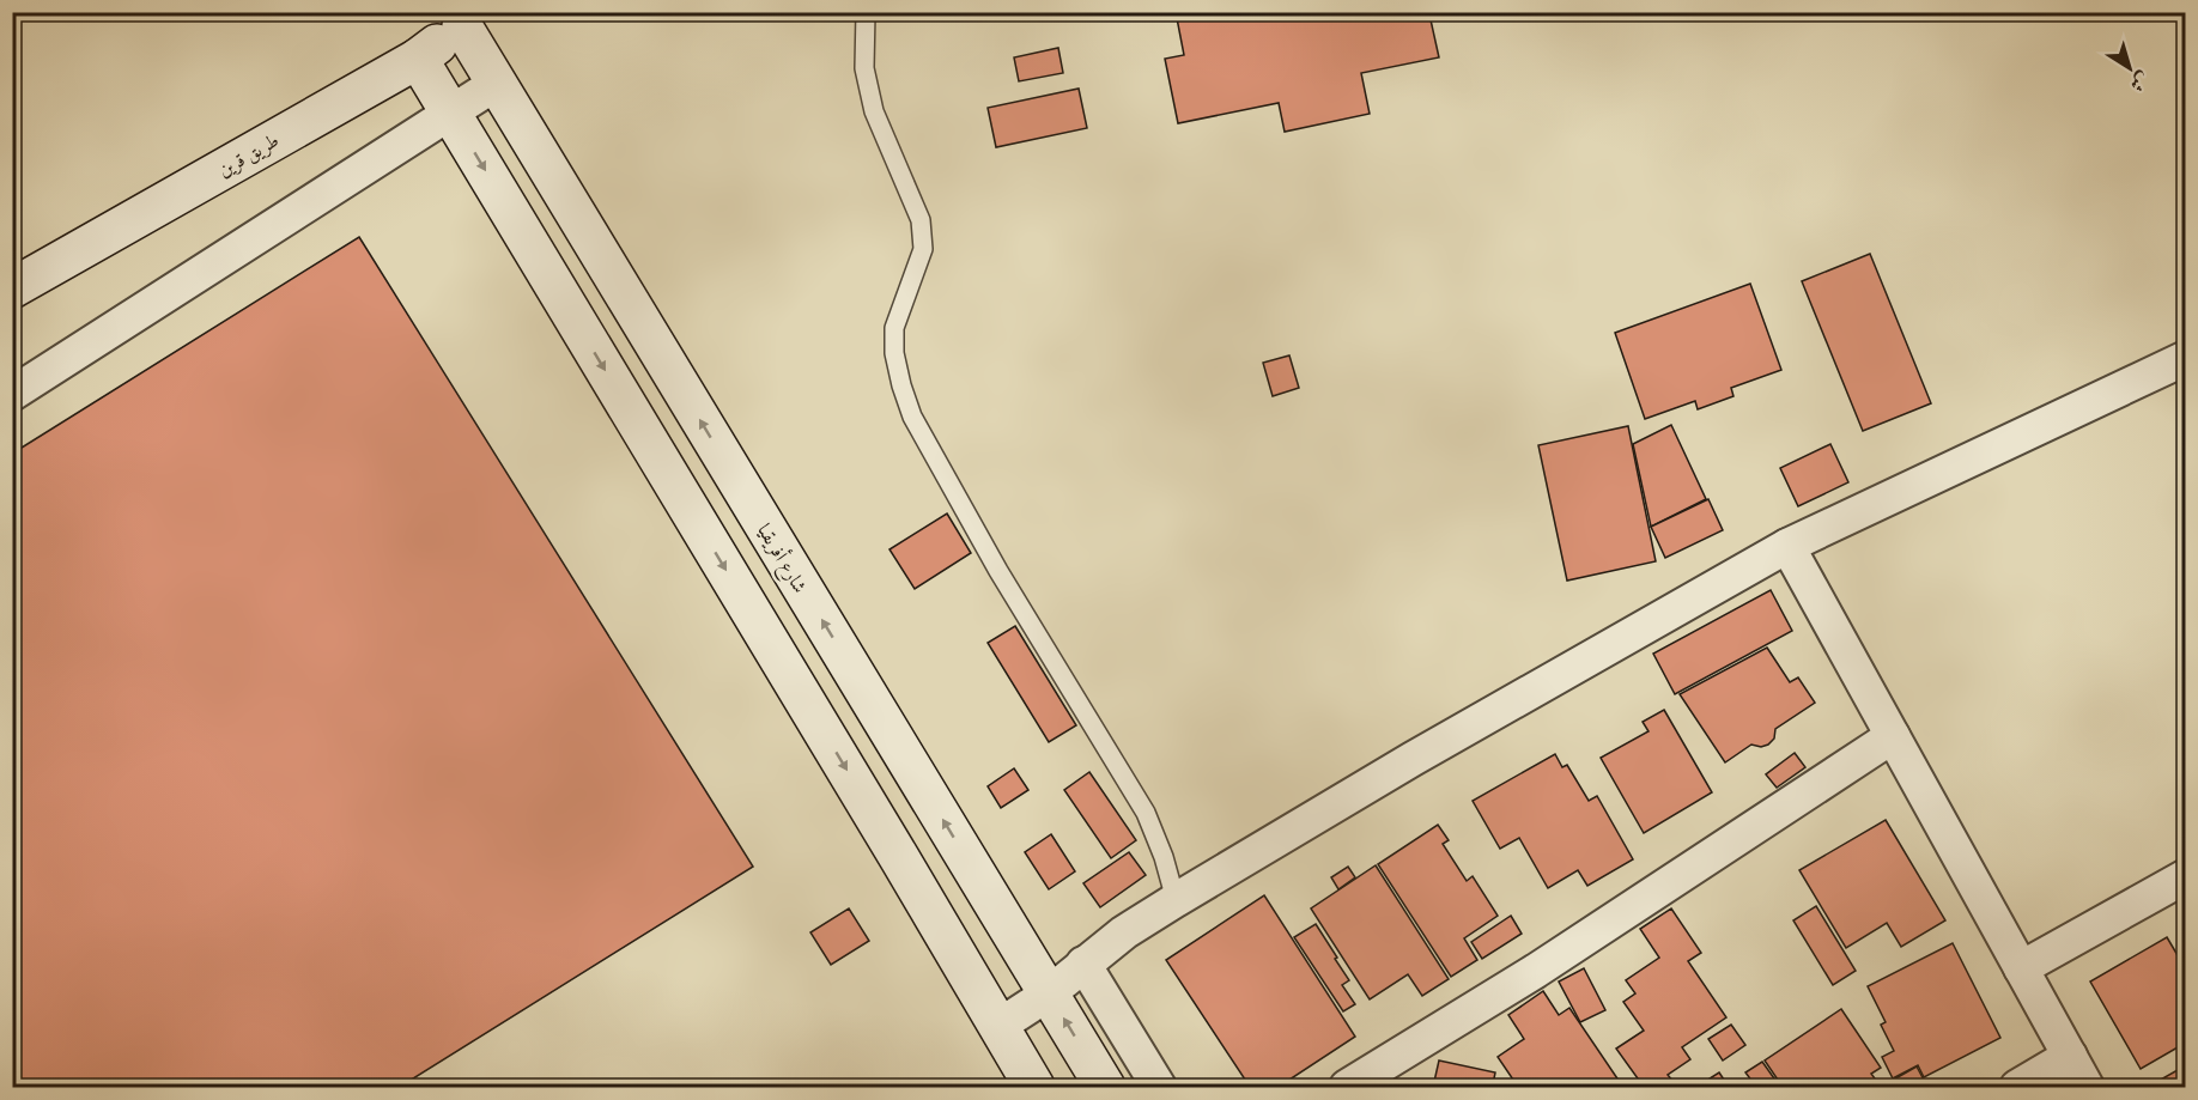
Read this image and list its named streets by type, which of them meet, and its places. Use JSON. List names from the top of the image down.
{
  "streets": {
    "street": ["طريق قرين", "شارع أفريقيا"]
  },
  "crossings": [
    ["طريق قرين", "شارع أفريقيا"]
  ],
  "north": "bottom right"
}
